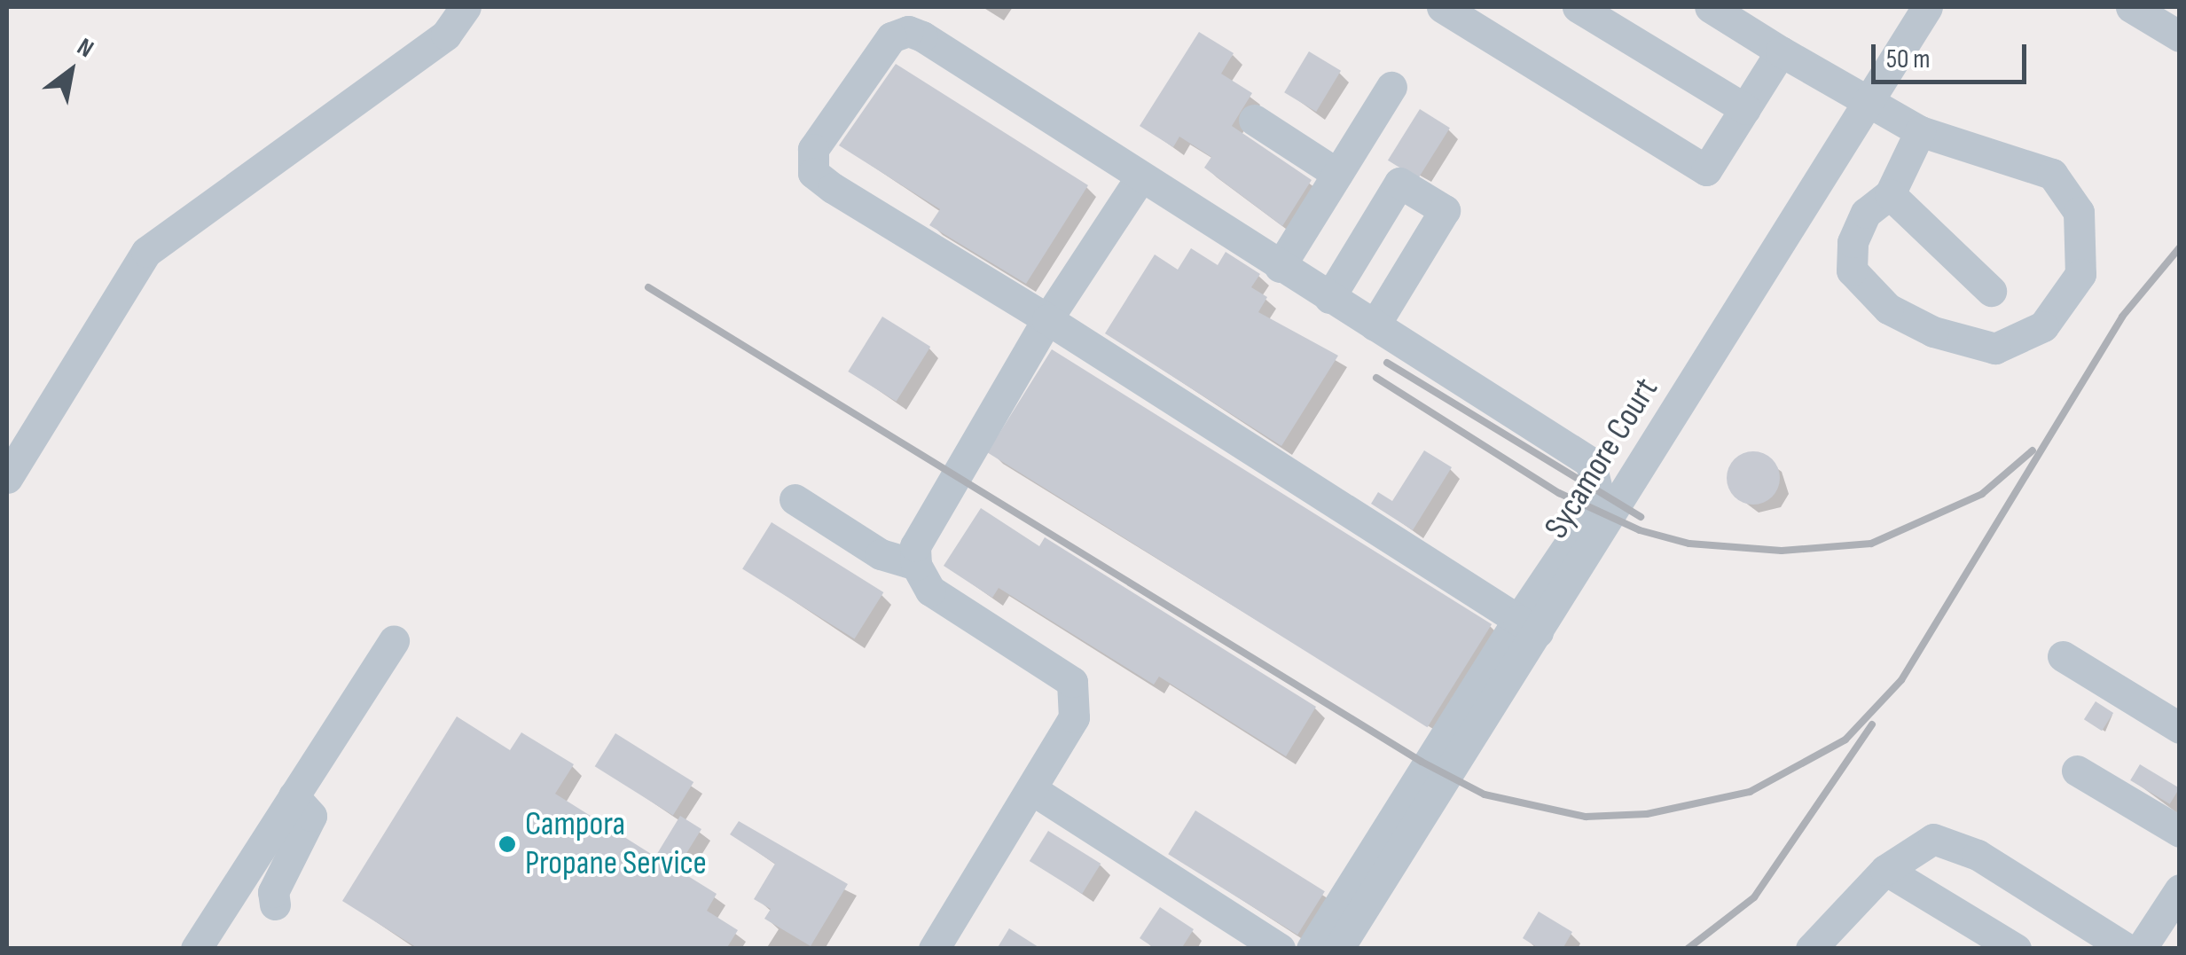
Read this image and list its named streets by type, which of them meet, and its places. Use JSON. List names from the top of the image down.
{
  "streets": {
    "street": ["Sycamore Court"]
  },
  "places": ["Campora Propane Service"],
  "scale_bar": "50 m",
  "north": "top right"
}
